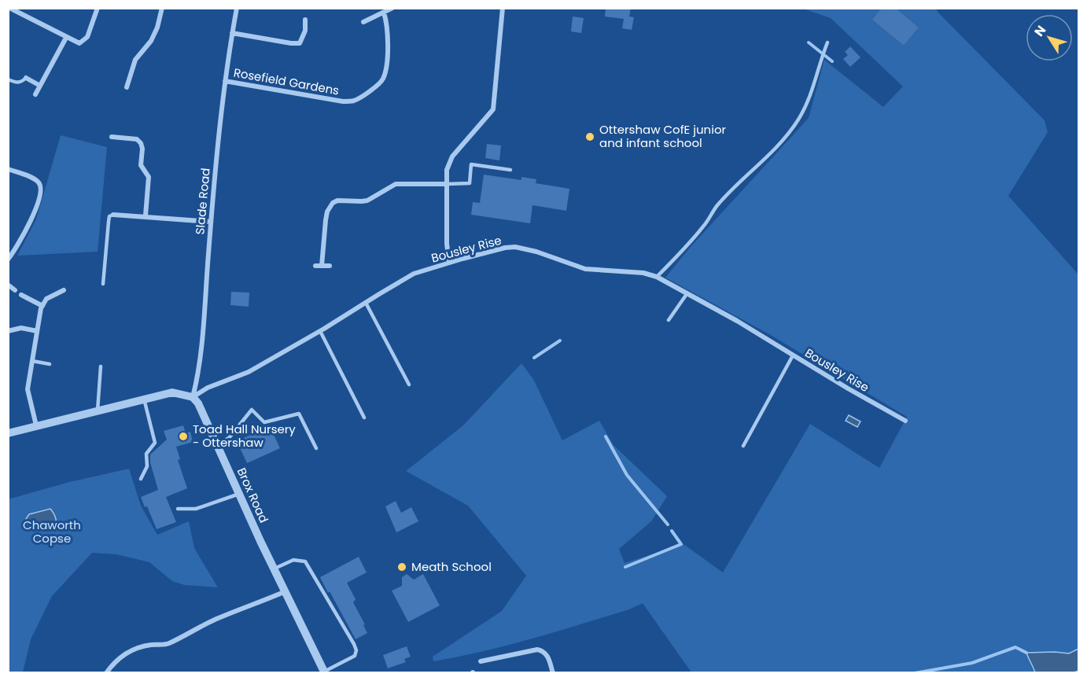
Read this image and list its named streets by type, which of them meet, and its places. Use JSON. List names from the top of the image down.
{
  "streets": {
    "street": [
      "Rosefield Gardens",
      "Slade Road",
      "Bousley Rise",
      "Brox Road"
    ]
  },
  "crossings": [
    ["Rosefield Gardens", "Slade Road"],
    ["Slade Road", "Bousley Rise"],
    ["Slade Road", "Brox Road"],
    ["Bousley Rise", "Brox Road"]
  ],
  "parks": ["Chaworth Copse"],
  "places": ["Ottershaw CofE junior and infant school", "Toad Hall Nursery - Ottershaw", "Meath School"],
  "north": "top left"
}
